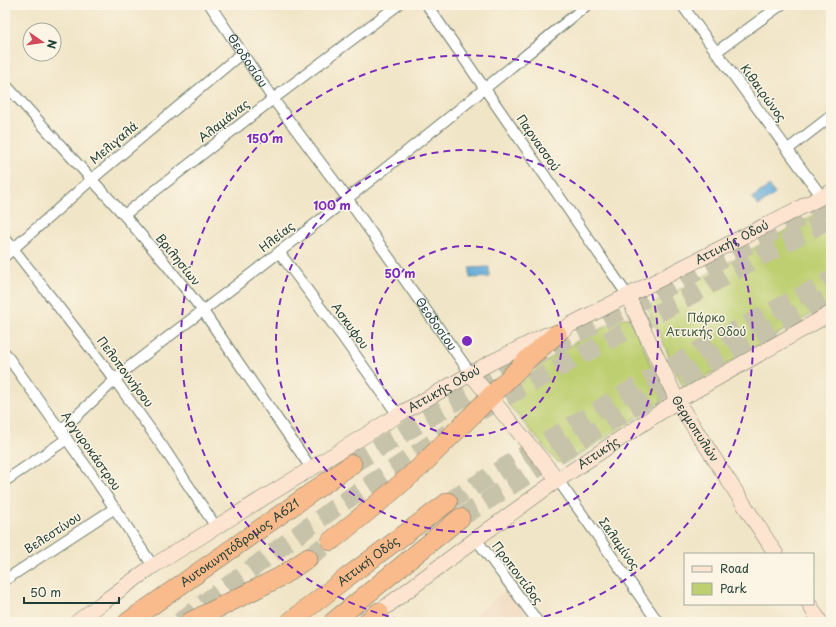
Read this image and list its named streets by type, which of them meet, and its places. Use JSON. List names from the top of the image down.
{
  "streets": {
    "highway": ["Αυτοκινητόδρομος Α621", "Αττική Οδός"],
    "street": [
      "Θεοδοσίου",
      "Κιθαιρώνος",
      "Αλαμάνας",
      "Μελιγαλά",
      "Παρνασσού",
      "Ηλείας",
      "Αττικής Οδού",
      "Βριλησίων",
      "Ασκυφου",
      "Πελοποννήσου",
      "Θερμοπυλών",
      "Αργυροκάστρου",
      "Αττικής",
      "Βελεστίνου",
      "Σαλαμίνος",
      "Προποντίδος"
    ]
  },
  "crossings": [
    ["Θεοδοσίου", "Αλαμάνας"],
    ["Θεοδοσίου", "Μελιγαλά"],
    ["Θεοδοσίου", "Ηλείας"],
    ["Θεοδοσίου", "Αττικής Οδού"],
    ["Θεοδοσίου", "Αττικής"],
    ["Θεοδοσίου", "Σαλαμίνος"],
    ["Κιθαιρώνος", "Αττικής Οδού"],
    ["Αλαμάνας", "Βριλησίων"],
    ["Μελιγαλά", "Βριλησίων"],
    ["Μελιγαλά", "Πελοποννήσου"],
    ["Παρνασσού", "Ηλείας"],
    ["Παρνασσού", "Αττικής Οδού"],
    ["Παρνασσού", "Θερμοπυλών"],
    ["Ηλείας", "Βριλησίων"],
    ["Ηλείας", "Ασκυφου"],
    ["Ηλείας", "Πελοποννήσου"],
    ["Ηλείας", "Αργυροκάστρου"],
    ["Αττικής Οδού", "Βριλησίων"],
    ["Αττικής Οδού", "Ασκυφου"],
    ["Αττικής Οδού", "Πελοποννήσου"],
    ["Αττικής Οδού", "Θερμοπυλών"],
    ["Αττικής Οδού", "Αργυροκάστρου"],
    ["Θερμοπυλών", "Αττικής"],
    ["Αργυροκάστρου", "Βελεστίνου"],
    ["Αττικής", "Σαλαμίνος"],
    ["Αττικής", "Προποντίδος"]
  ],
  "parks": ["Πάρκο Αττικής Οδού"],
  "legend": ["Road", "Park"],
  "scale_bar": "50 m",
  "north": "right",
  "rings": ["150 m", "100 m", "50 m"]
}
